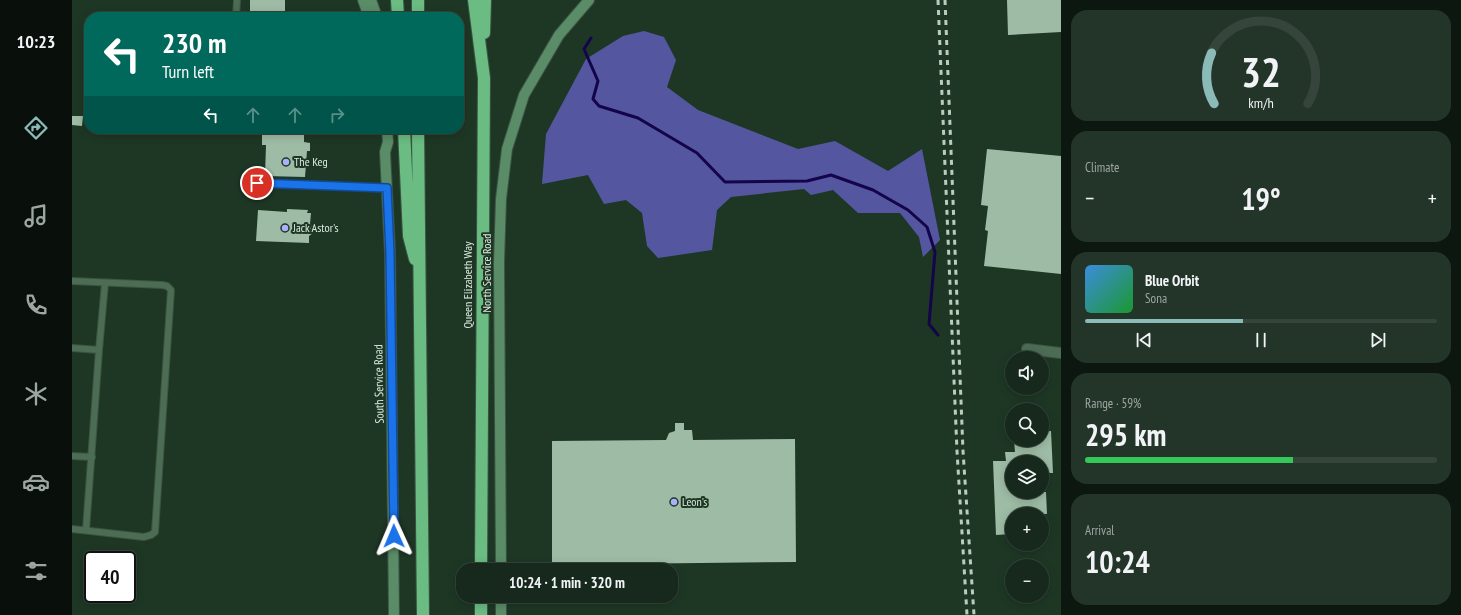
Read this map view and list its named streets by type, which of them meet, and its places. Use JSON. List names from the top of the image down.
{
  "streets": {
    "highway": ["Queen Elizabeth Way"],
    "street": ["North Service Road", "South Service Road"]
  },
  "places": ["The Keg", "Jack Astor's", "Leon's"],
  "page": {
    "tabs": "10:23",
    "turn": ["230 m", "Turn left"],
    "tile": [
      "Climate",
      ["Range · 59%", "295 km"],
      ["Arrival", "10:24"]
    ],
    "heat": ["−", "19°", "+"],
    "song": ["Blue Orbit", "Sona"],
    "map_buttons": ["+", "−"],
    "limit": "40",
    "trip": "10:24 · 1 min · 320 m",
    "gauge": ["32", "km/h"]
  }
}
